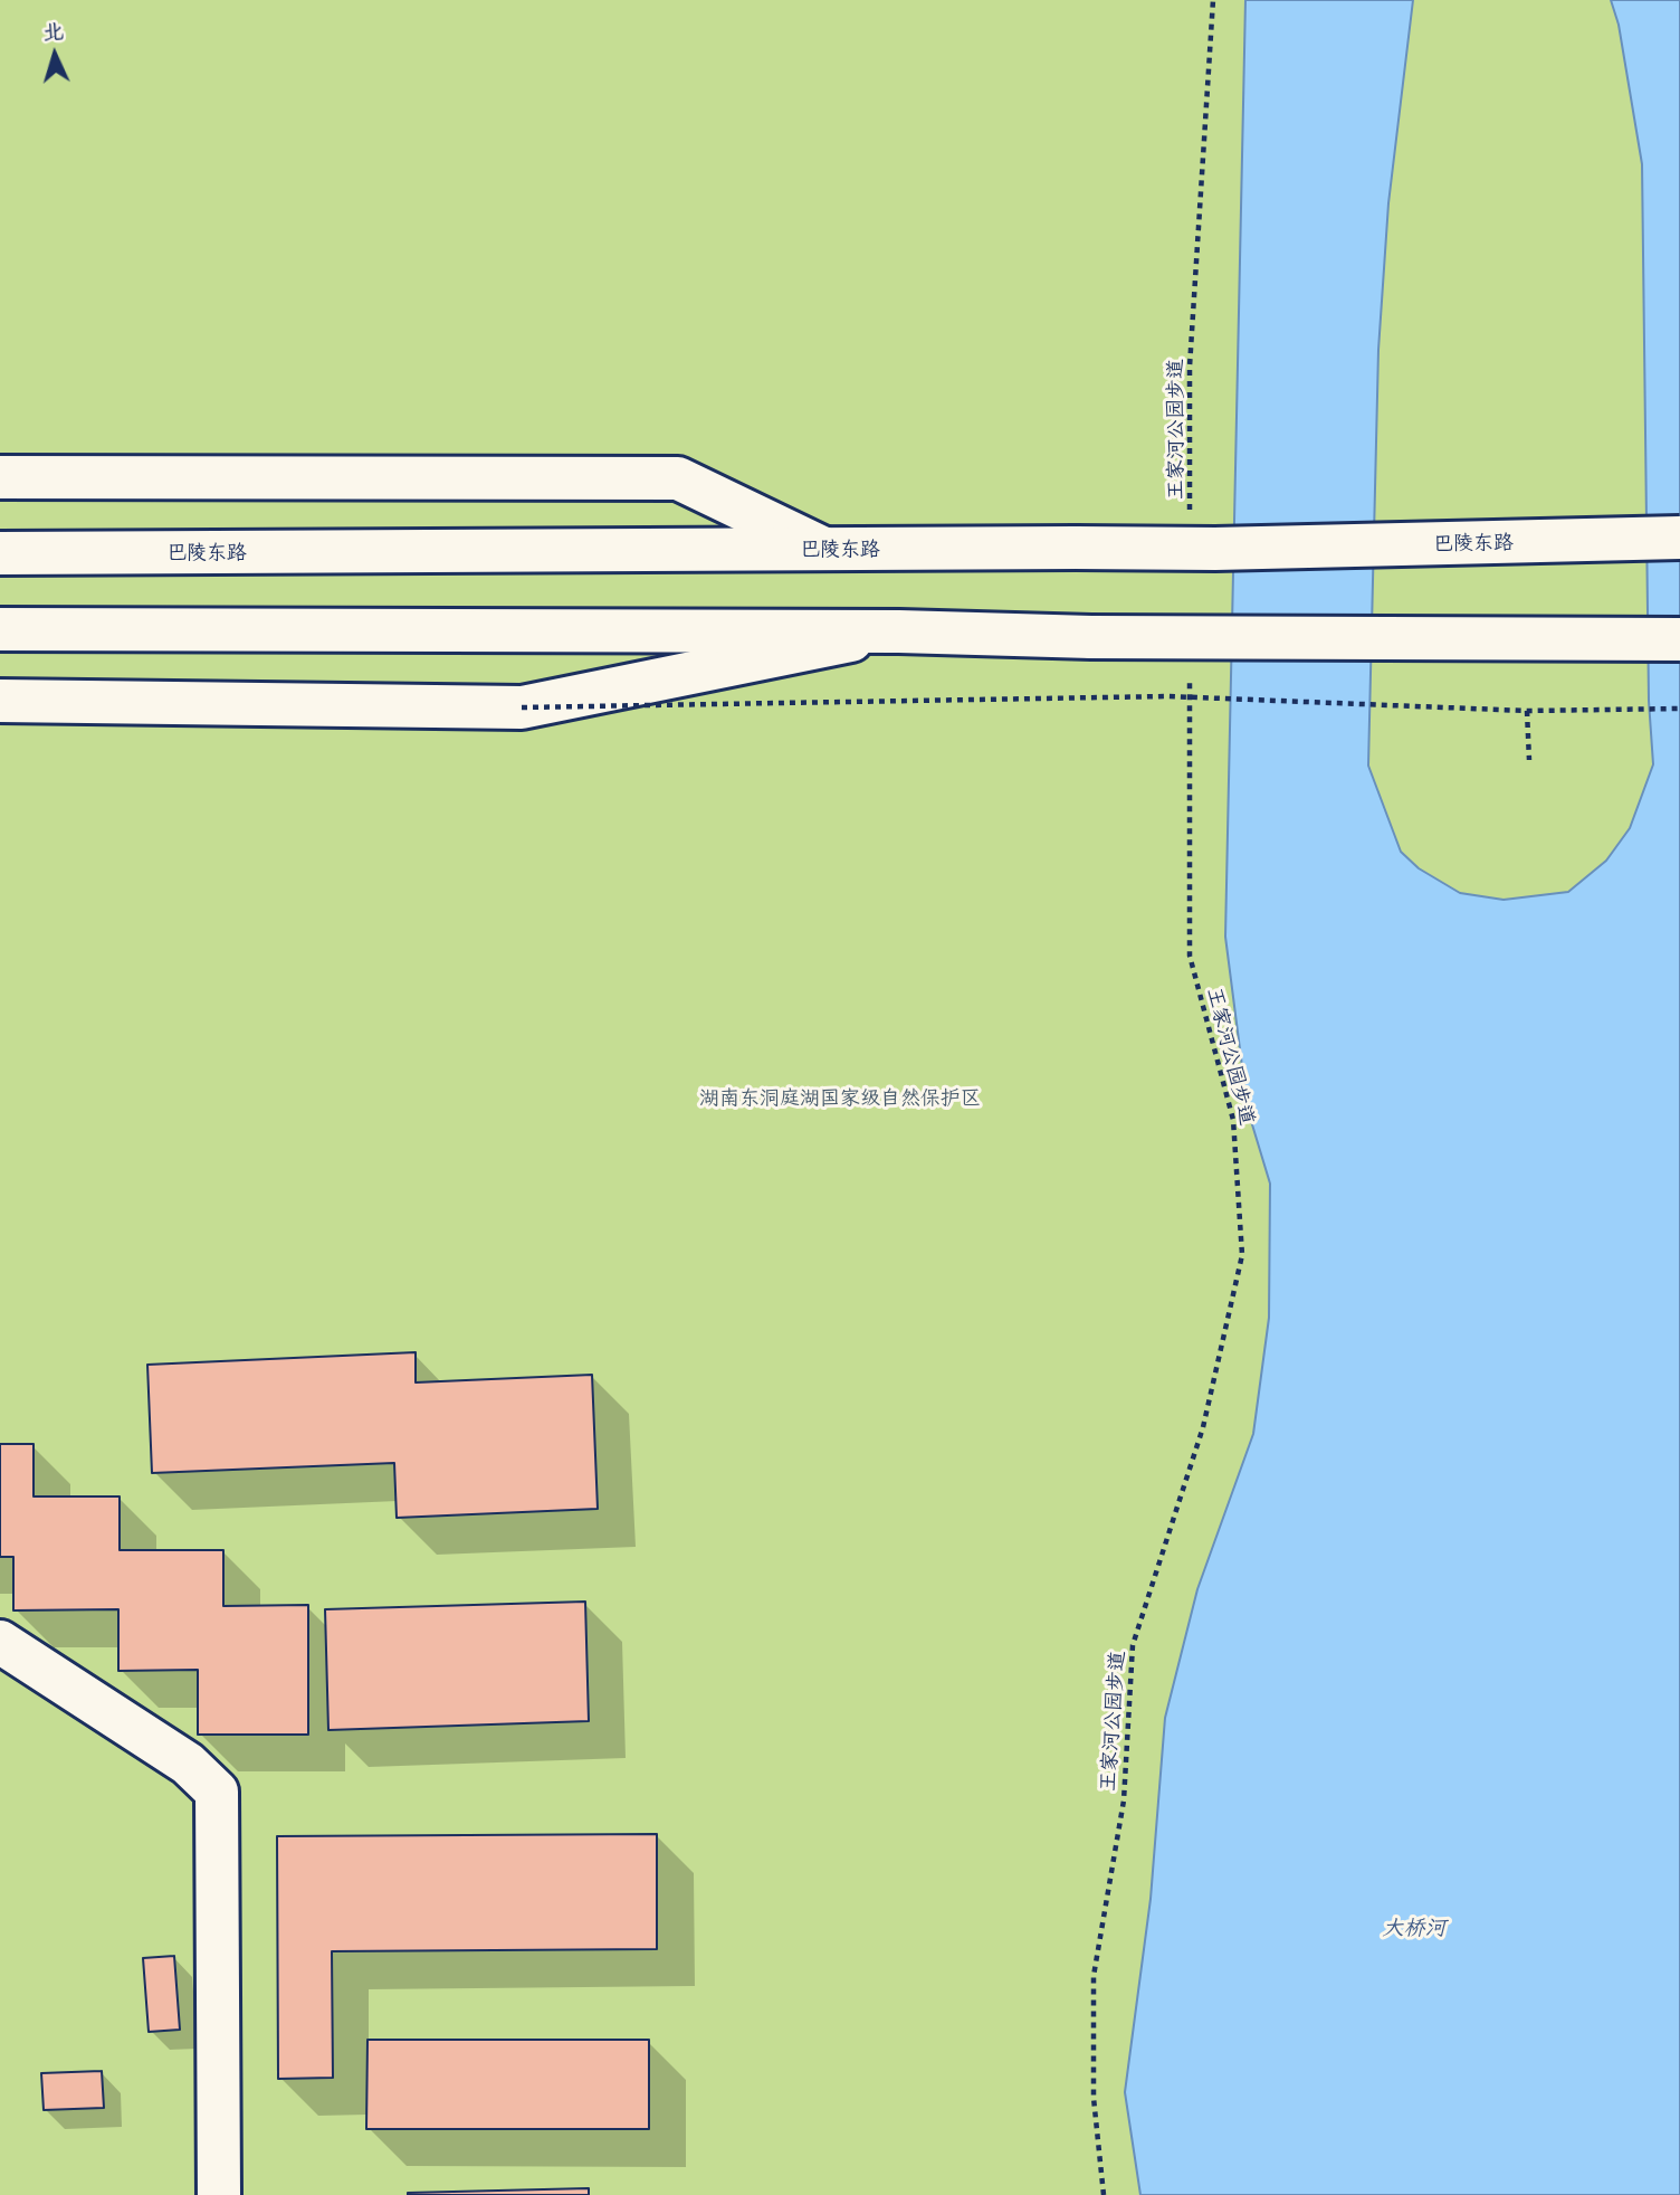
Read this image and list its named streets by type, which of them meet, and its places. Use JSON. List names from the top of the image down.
{
  "streets": {
    "main road": ["巴陵东路"],
    "path": ["王家河公园步道"]
  },
  "water": ["大桥河"],
  "parks": ["湖南东洞庭湖国家级自然保护区"],
  "north": "top"
}
